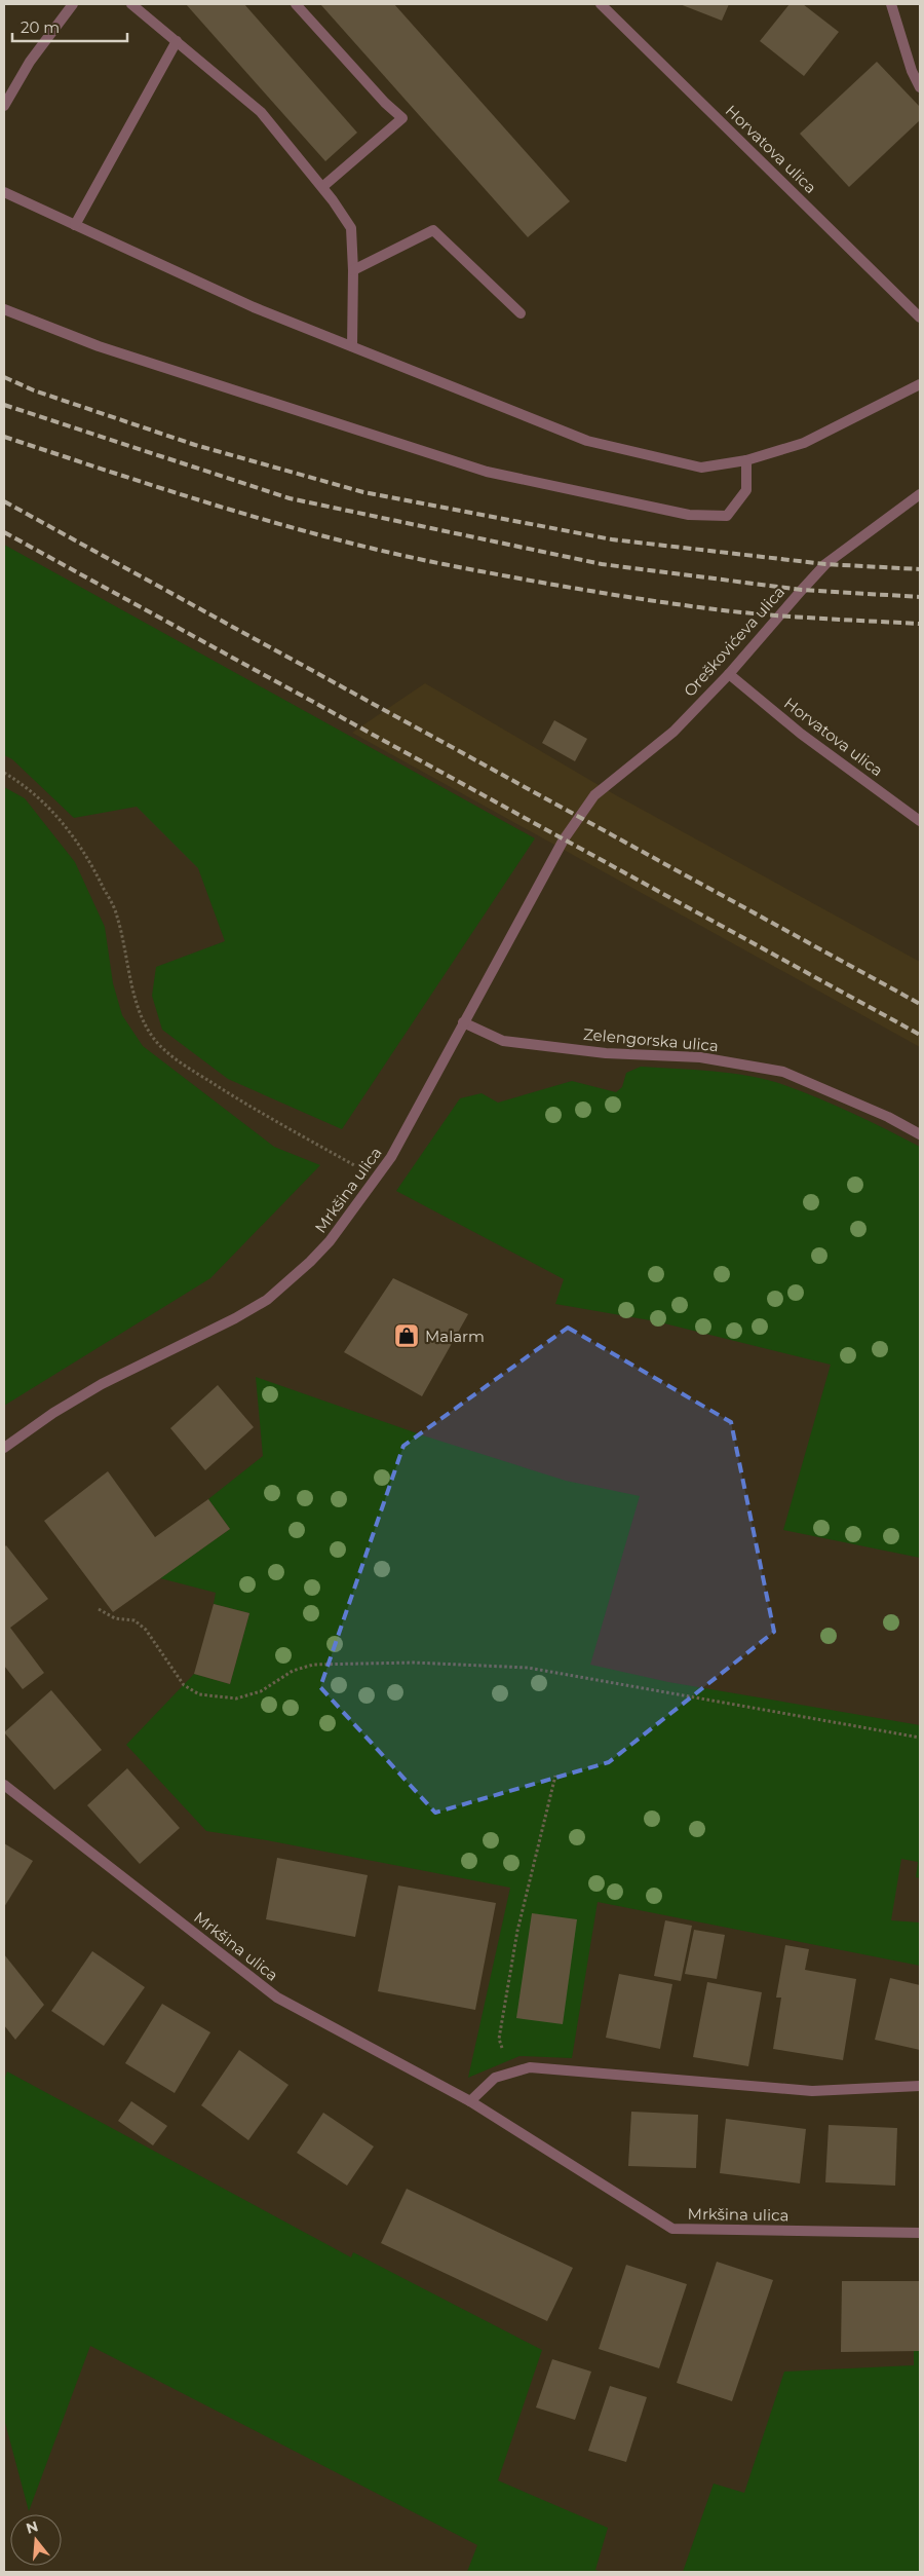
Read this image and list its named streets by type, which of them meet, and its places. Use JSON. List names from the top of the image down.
{
  "streets": {
    "street": [
      "Horvatova ulica",
      "Oreškovićeva ulica",
      "Zelengorska ulica",
      "Mrkšina ulica"
    ]
  },
  "crossings": [
    ["Horvatova ulica", "Oreškovićeva ulica"],
    ["Oreškovićeva ulica", "Mrkšina ulica"],
    ["Zelengorska ulica", "Mrkšina ulica"]
  ],
  "places": {
    "shop": ["Malarm"]
  },
  "scale_bar": "20 m",
  "north": "top"
}
